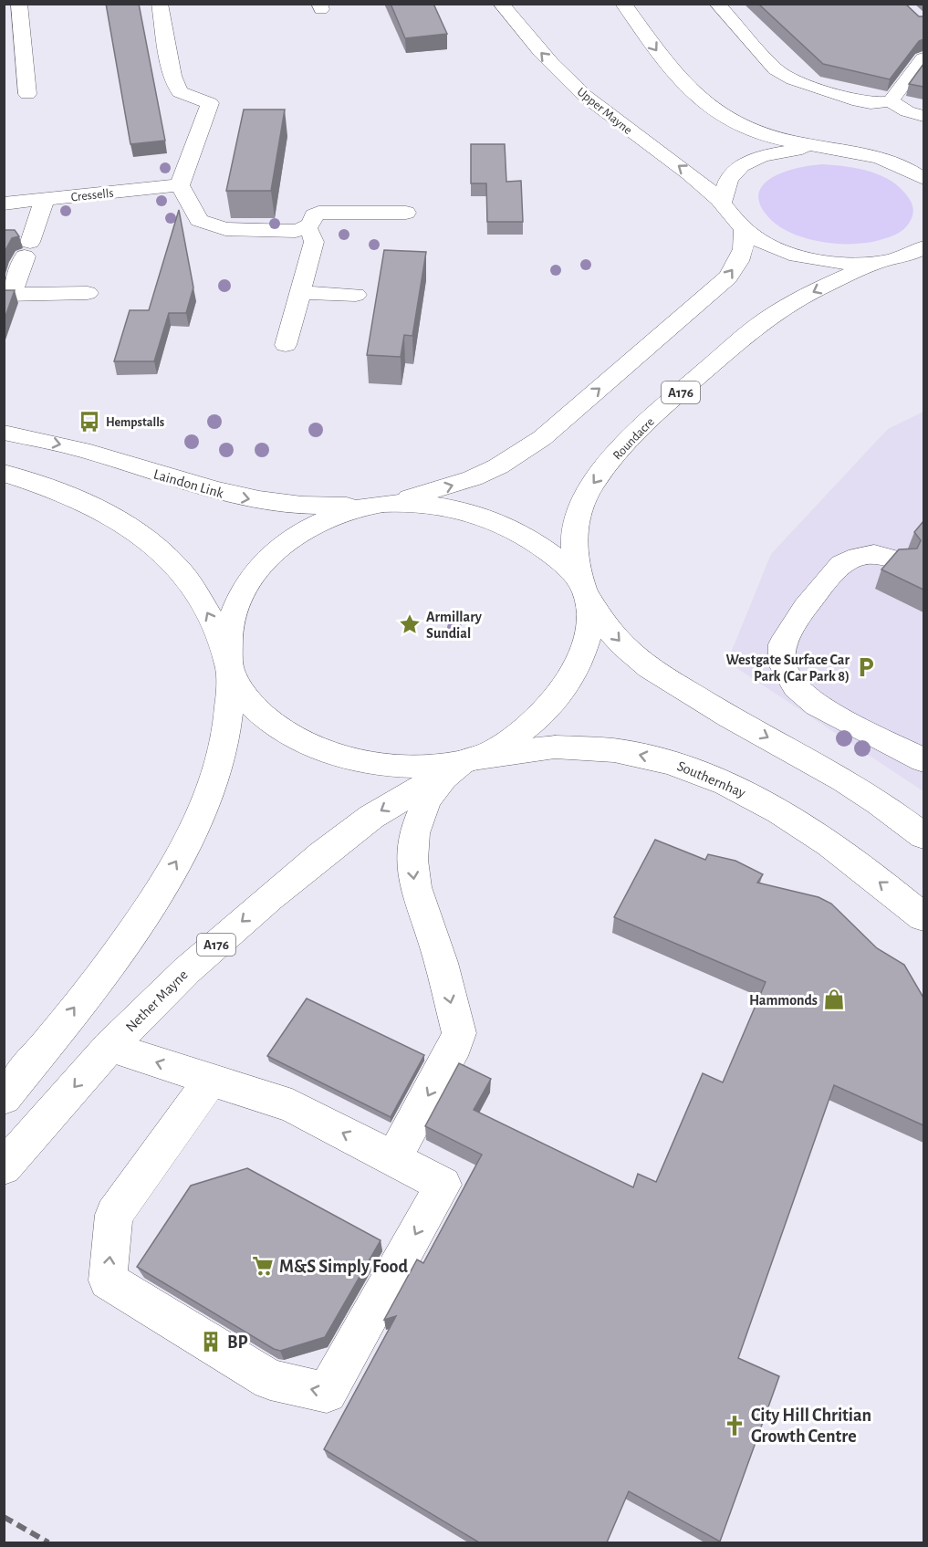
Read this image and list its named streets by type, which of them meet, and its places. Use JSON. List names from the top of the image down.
{
  "streets": {
    "main road": [
      "Upper Mayne",
      "Cressells",
      "A176",
      "Roundacre",
      "Laindon Link",
      "Southernhay",
      "Nether Mayne"
    ]
  },
  "crossings": [
    ["Upper Mayne", "A176"],
    ["Upper Mayne", "Roundacre"],
    ["A176", "Roundacre"],
    ["A176", "Laindon Link"],
    ["A176", "Southernhay"],
    ["A176", "Nether Mayne"],
    ["Southernhay", "Nether Mayne"]
  ],
  "places": {
    "bus stop": ["Hempstalls"],
    "place": ["Armillary Sundial"],
    "parking": ["Westgate Surface Car Park (Car Park 8)"],
    "shop": ["Hammonds"],
    "supermarket": ["M&S Simply Food"],
    "building": ["BP"],
    "church": ["City Hill Chritian Growth Centre"]
  }
}
